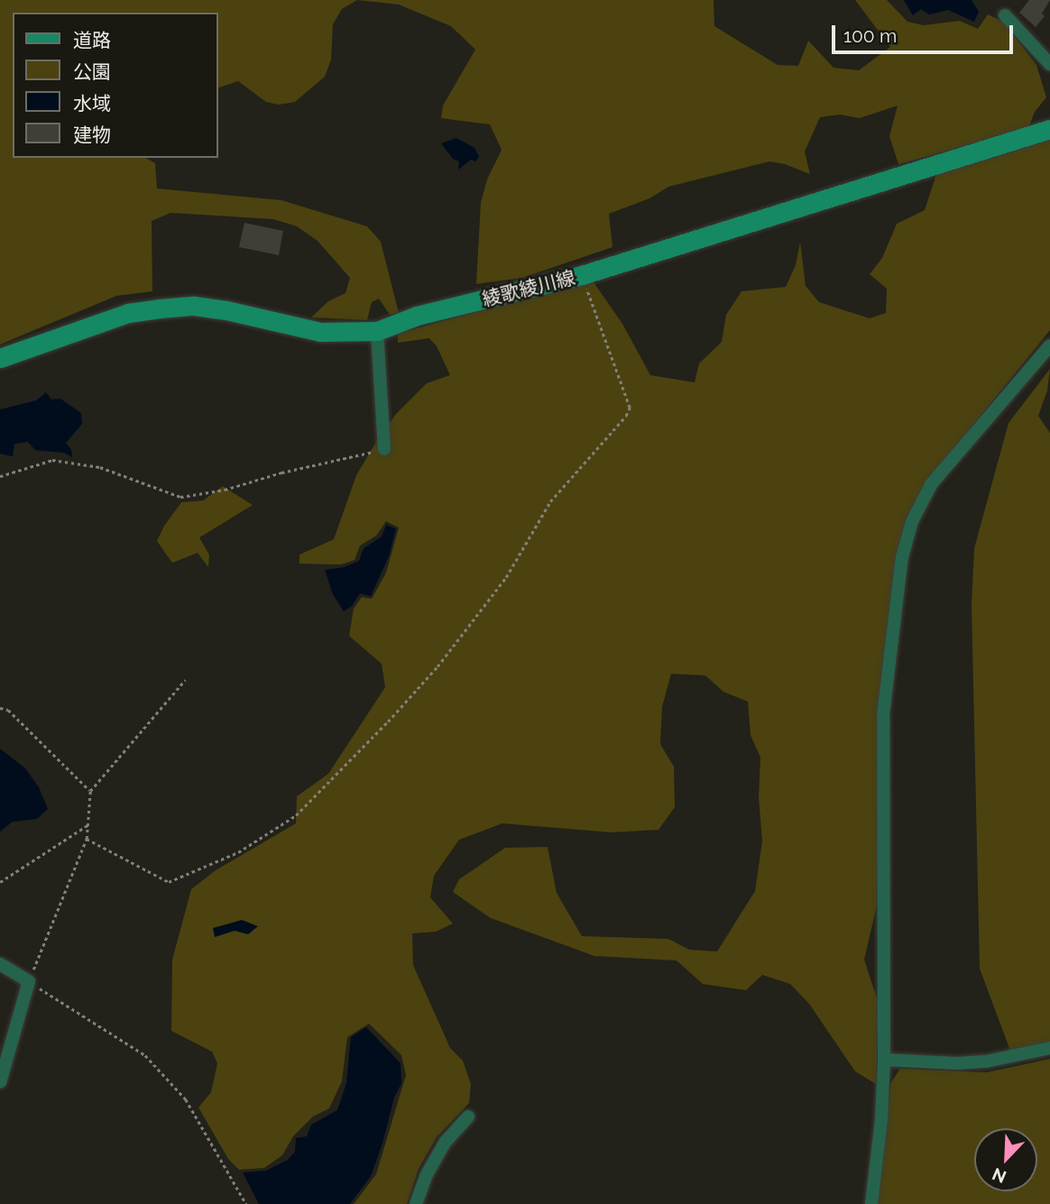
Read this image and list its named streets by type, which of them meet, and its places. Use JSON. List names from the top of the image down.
{
  "streets": {
    "main road": ["綾歌綾川線"]
  },
  "legend": [
    "道路",
    "公園",
    "水域",
    "建物"
  ],
  "scale_bar": "100 m",
  "north": "bottom left"
}
